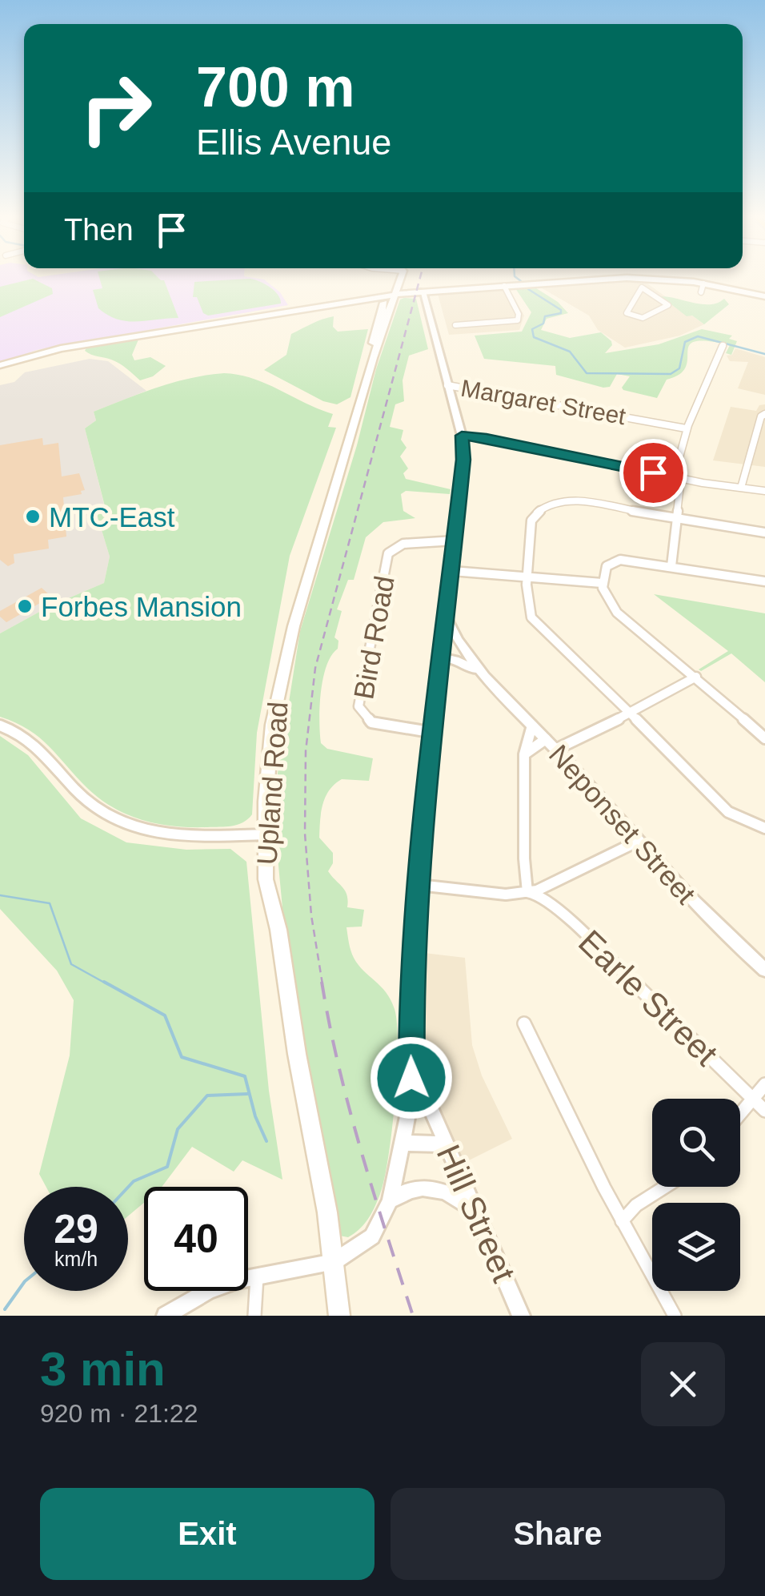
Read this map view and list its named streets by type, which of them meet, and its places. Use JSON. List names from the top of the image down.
{
  "streets": {
    "main road": ["Upland Road"],
    "street": [
      "Margaret Street",
      "Bird Road",
      "Neponset Street",
      "Earle Street",
      "Hill Street"
    ]
  },
  "places": ["MTC-East", "Forbes Mansion"],
  "page": {
    "turn": ["700 m", "Ellis Avenue"],
    "then": "Then",
    "speed": "29 km/h",
    "limit": "40",
    "heading": ["3 min", "920 m · 21:22"],
    "buttons": ["Exit", "Share"]
  }
}
